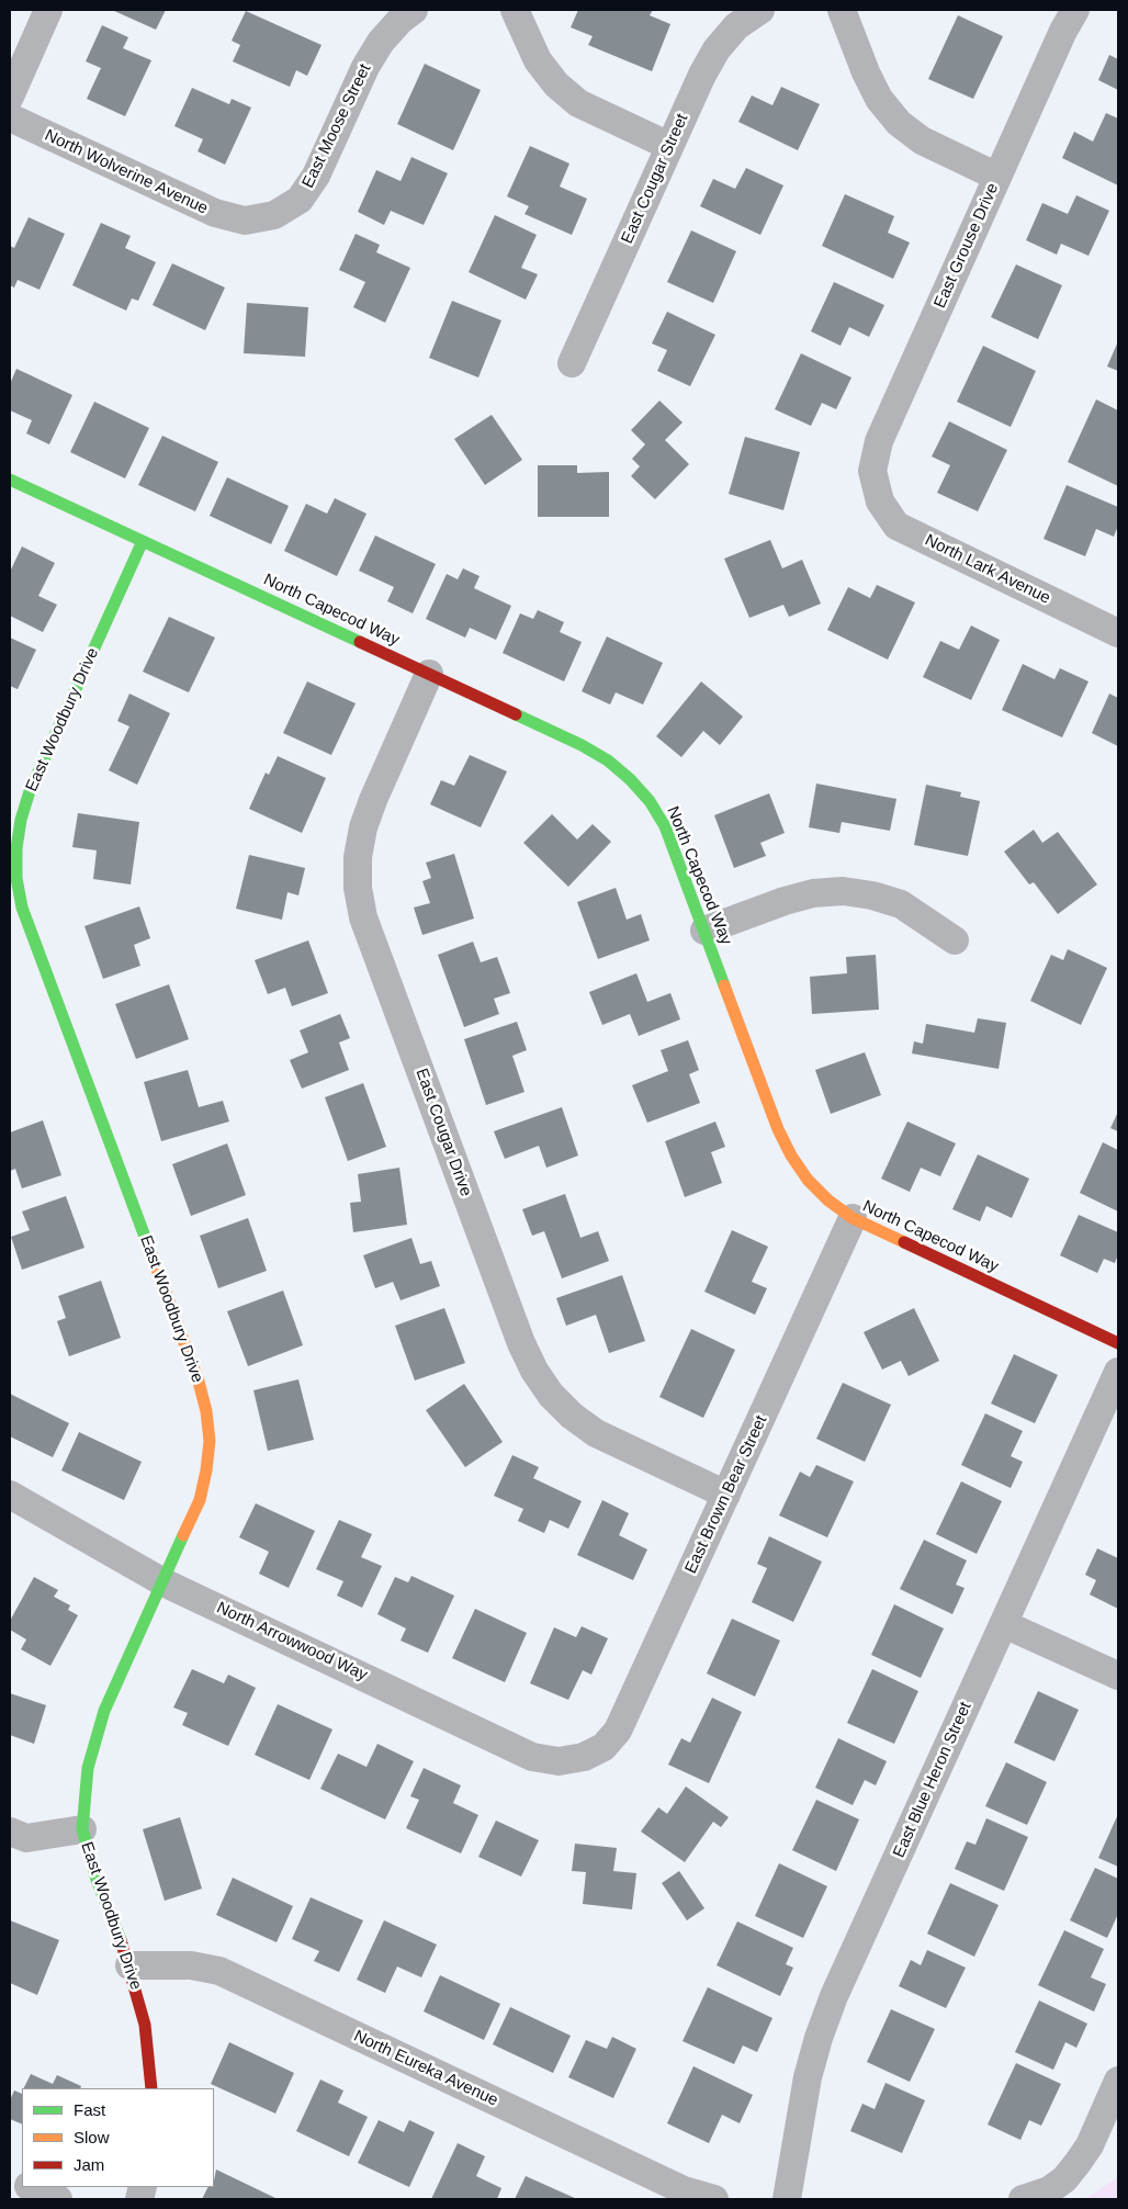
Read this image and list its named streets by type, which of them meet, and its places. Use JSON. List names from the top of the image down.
{
  "streets": {
    "street": [
      "East Moose Street",
      "North Wolverine Avenue",
      "East Cougar Street",
      "East Grouse Drive",
      "North Lark Avenue",
      "North Capecod Way",
      "East Woodbury Drive",
      "East Cougar Drive",
      "East Brown Bear Street",
      "North Arrowwood Way",
      "East Blue Heron Street",
      "North Eureka Avenue"
    ]
  },
  "crossings": [
    ["East Moose Street", "North Wolverine Avenue"],
    ["East Grouse Drive", "North Lark Avenue"],
    ["North Capecod Way", "East Woodbury Drive"],
    ["North Capecod Way", "East Cougar Drive"],
    ["North Capecod Way", "East Brown Bear Street"],
    ["East Woodbury Drive", "North Arrowwood Way"],
    ["East Woodbury Drive", "North Eureka Avenue"],
    ["East Cougar Drive", "East Brown Bear Street"],
    ["East Brown Bear Street", "North Arrowwood Way"]
  ],
  "legend": ["Fast", "Slow", "Jam"]
}
